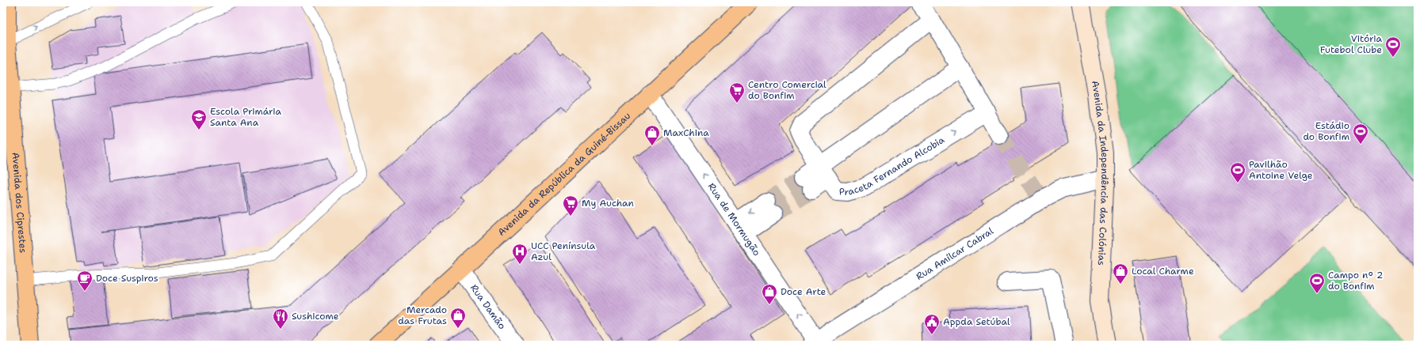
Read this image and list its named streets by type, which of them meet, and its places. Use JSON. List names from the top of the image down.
{
  "streets": {
    "main road": ["Avenida da Independência das Colónias", "Avenida da República da Guiné-Bissau", "Avenida dos Ciprestes"],
    "street": [
      "Praceta Fernando Alcobia",
      "Rua de Mormugão",
      "Rua Amílcar Cabral",
      "Rua Damão"
    ]
  },
  "crossings": [
    ["Avenida da Independência das Colónias", "Rua Amílcar Cabral"],
    ["Avenida da República da Guiné-Bissau", "Rua de Mormugão"],
    ["Avenida da República da Guiné-Bissau", "Rua Damão"],
    ["Rua de Mormugão", "Rua Amílcar Cabral"]
  ],
  "one_way": ["Rua de Mormugão"],
  "places": {
    "sports": [
      "Vitória Futebol Clube",
      "Estádio do Bonfim",
      "Pavilhão Antoine Velge",
      "Campo nº 2 do Bonfim"
    ],
    "supermarket": ["Centro Comercial do Bonfim", "My Auchan"],
    "school or university": ["Escola Primária Santa Ana"],
    "shop": [
      "MaxChina",
      "Local Charme",
      "Doce Arte",
      "Mercado das Frutas"
    ],
    "hospital": ["UCC Península Azul"],
    "cafe": ["Doce Suspiros"],
    "restaurant": ["Sushicome"],
    "public building": ["Appda Setúbal"]
  }
}
